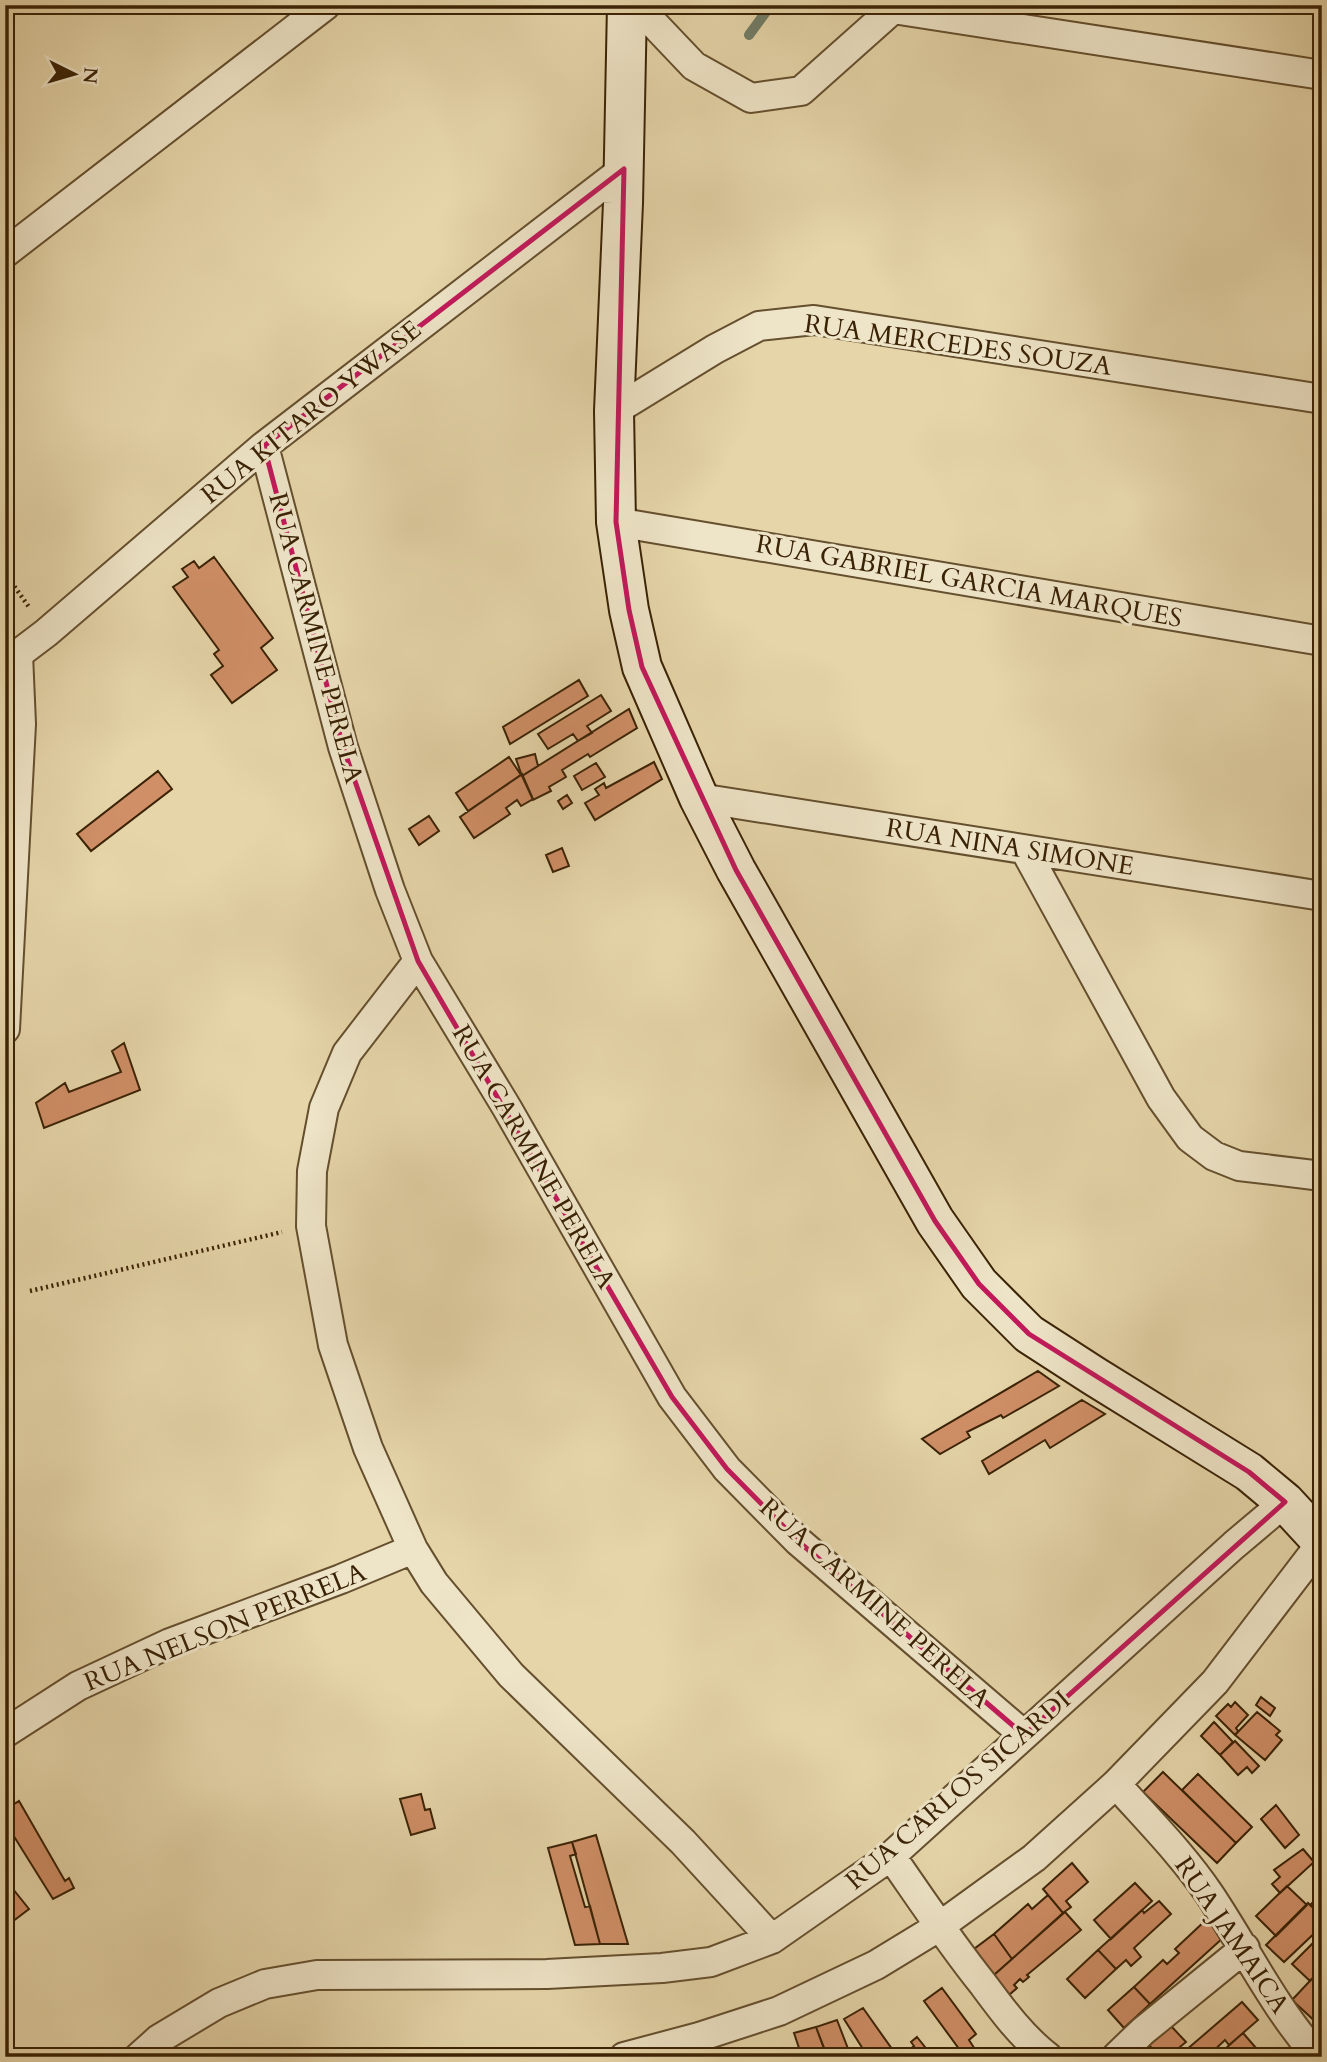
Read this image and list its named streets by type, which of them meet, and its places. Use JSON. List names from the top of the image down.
{
  "streets": {
    "street": [
      "RUA MERCEDES SOUZA",
      "RUA KITARO YWASE",
      "RUA GABRIEL GARCIA MARQUES",
      "RUA CARMINE PERELA",
      "RUA NINA SIMONE",
      "RUA NELSON PERRELA",
      "RUA CARLOS SICARDI",
      "RUA JAMAICA"
    ]
  },
  "crossings": [
    ["RUA KITARO YWASE", "RUA CARMINE PERELA"],
    ["RUA CARMINE PERELA", "RUA CARLOS SICARDI"]
  ],
  "north": "right"
}
